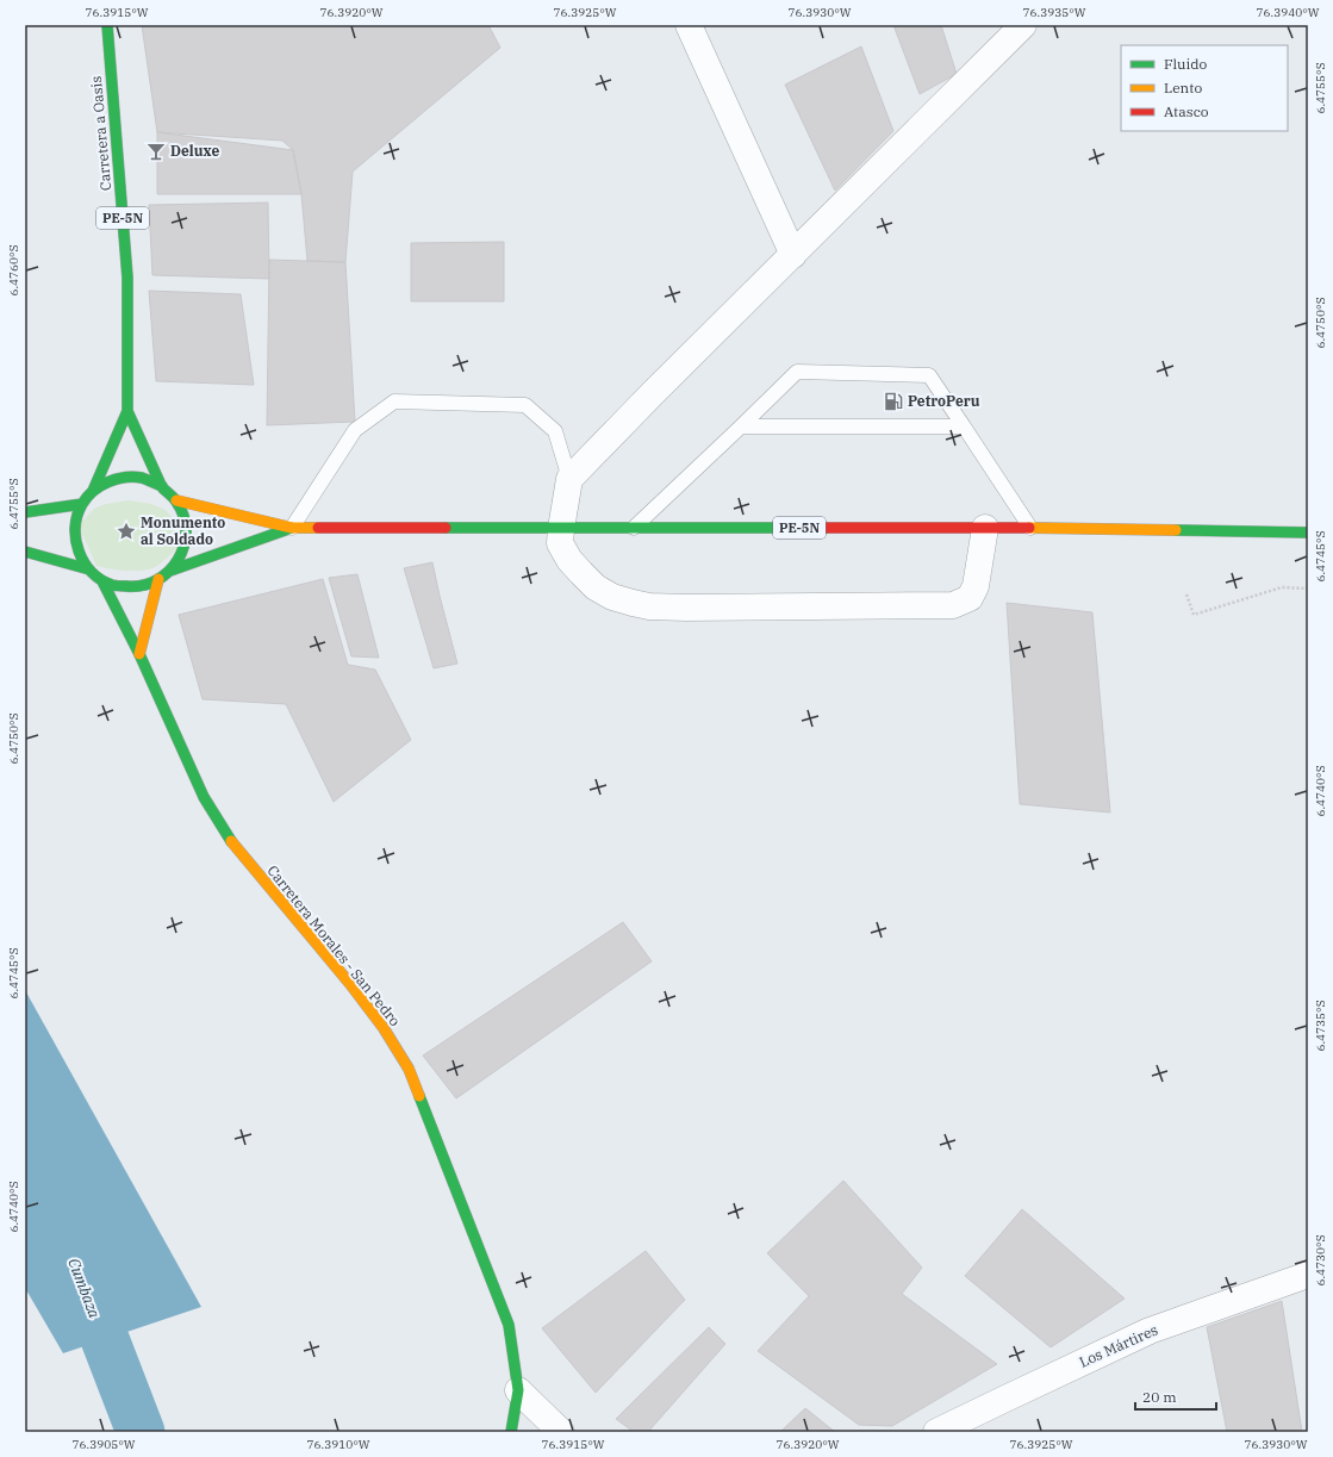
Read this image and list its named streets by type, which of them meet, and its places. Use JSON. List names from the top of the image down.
{
  "streets": {
    "main road": ["Carretera a Oasis", "PE-5N", "Carretera Morales - San Pedro"],
    "street": ["Los Mártires"]
  },
  "crossings": [
    ["Carretera a Oasis", "PE-5N"],
    ["Carretera a Oasis", "Carretera Morales - San Pedro"],
    ["PE-5N", "Carretera Morales - San Pedro"]
  ],
  "water": ["Cumbaza"],
  "places": {
    "bar": ["Deluxe"],
    "fuel station": ["PetroPeru"],
    "place": ["Monumento al Soldado"]
  },
  "legend": ["Fluido", "Lento", "Atasco"],
  "scale_bar": "20 m",
  "coordinates": [
    "76.3915°W",
    "76.3920°W",
    "76.3925°W",
    "76.3930°W",
    "76.3935°W",
    "76.3940°W",
    "6.4755°S",
    "6.4760°S",
    "6.4750°S",
    "6.4745°S",
    "6.4740°S",
    "6.4735°S",
    "6.4730°S",
    "76.3905°W",
    "76.3910°W"
  ]
}
